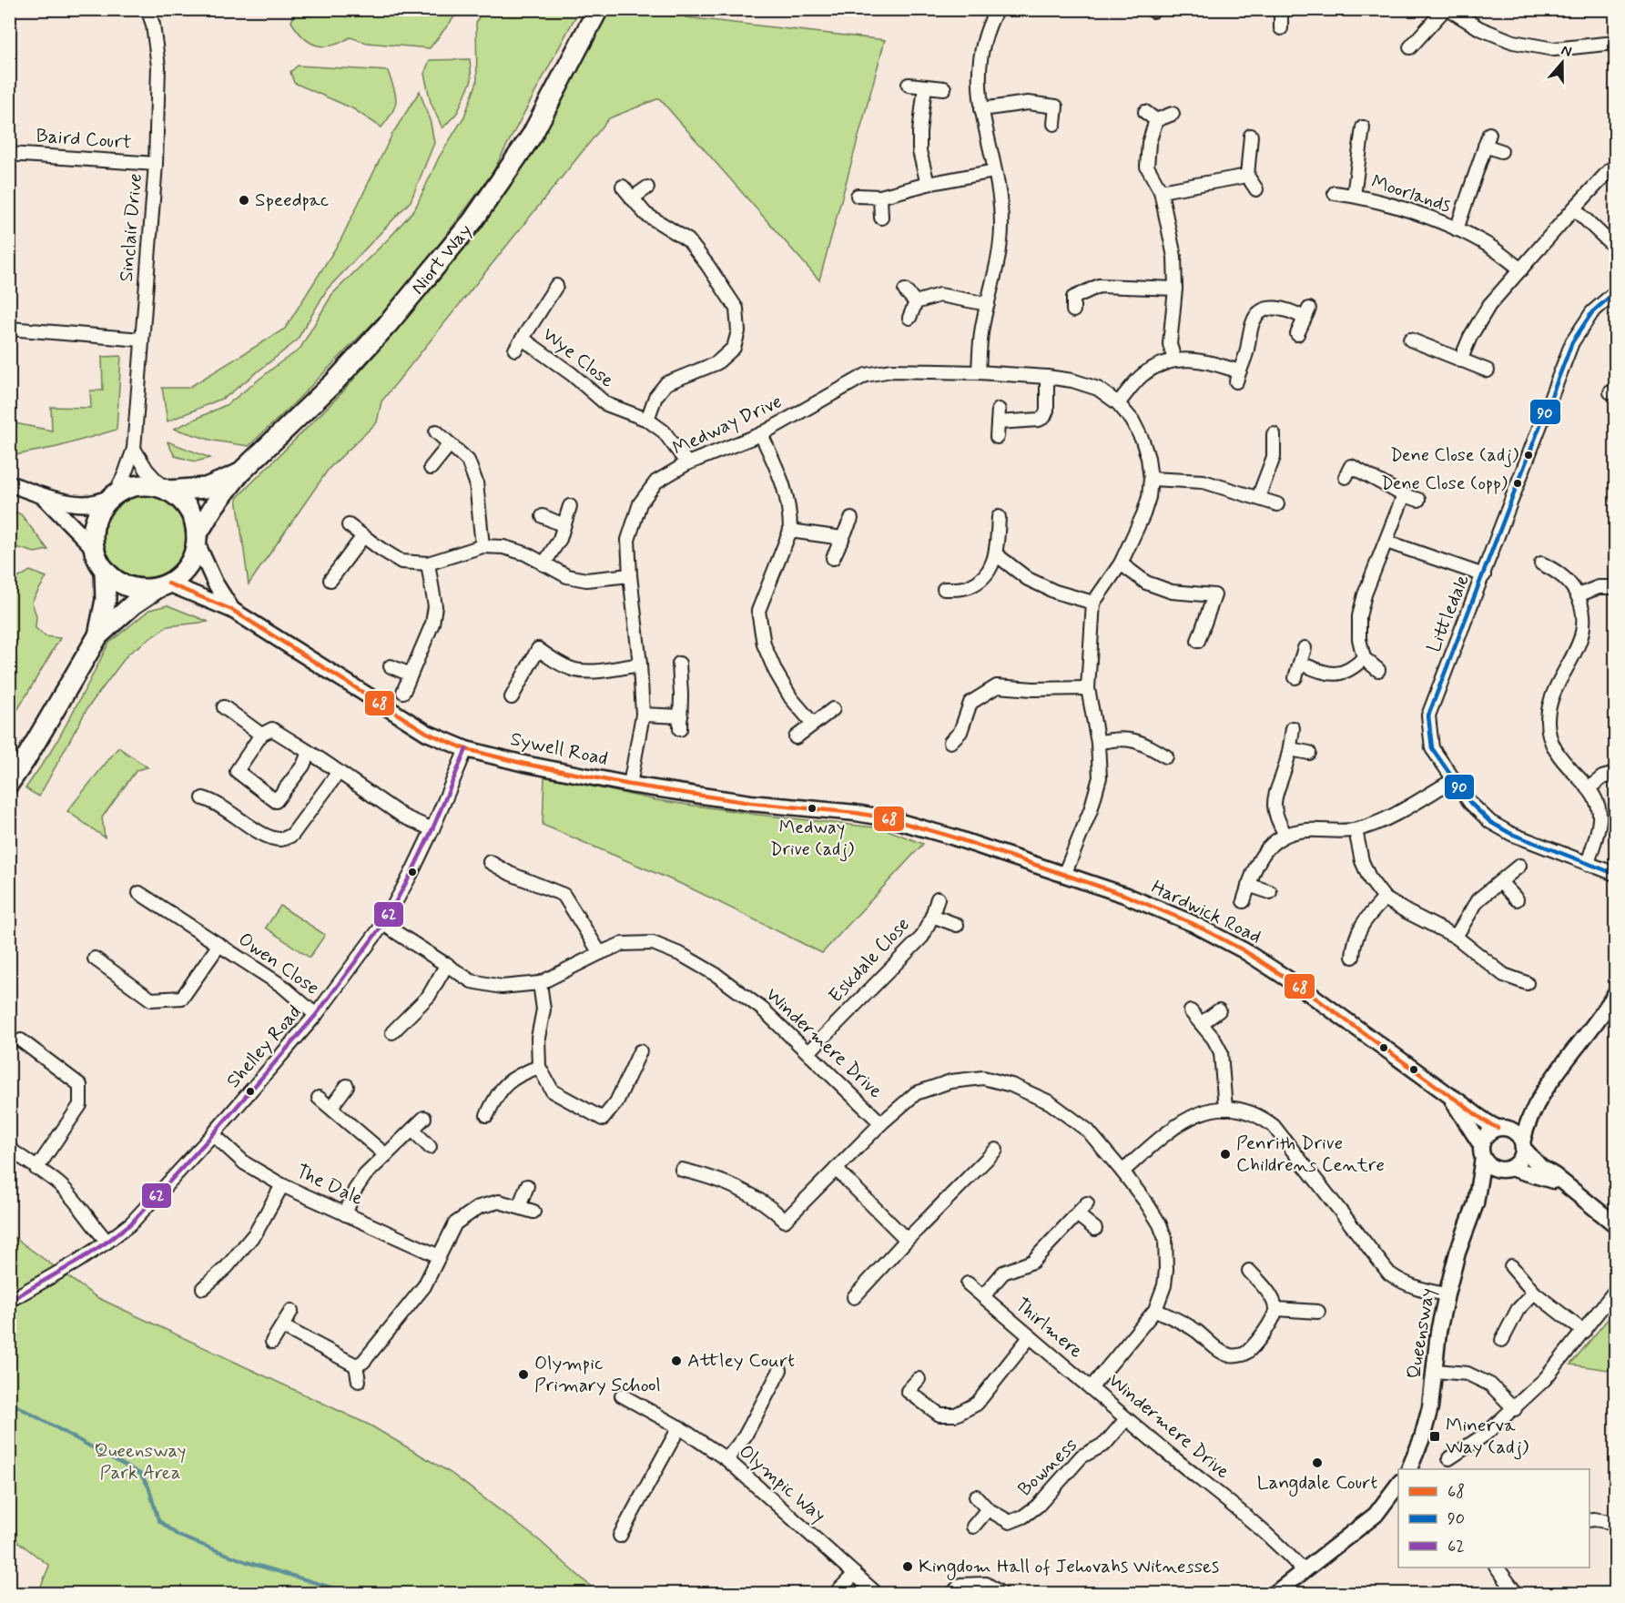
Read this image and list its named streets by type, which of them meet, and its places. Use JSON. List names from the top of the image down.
{
  "streets": {
    "highway": ["Niort Way"],
    "street": [
      "Baird Court",
      "Moorlands",
      "Sinclair Drive",
      "Wye Close",
      "Medway Drive",
      "Littledale",
      "Sywell Road",
      "Hardwick Road",
      "Eskdale Close",
      "Owen Close",
      "Windermere Drive",
      "Shelley Road",
      "The Dale",
      "Thirlmere",
      "Queensway",
      "Bowness",
      "Olympic Way"
    ]
  },
  "crossings": [
    ["Baird Court", "Sinclair Drive"],
    ["Sinclair Drive", "Niort Way"],
    ["Sinclair Drive", "Sywell Road"],
    ["Niort Way", "Sywell Road"],
    ["Wye Close", "Medway Drive"],
    ["Medway Drive", "Sywell Road"],
    ["Sywell Road", "Hardwick Road"],
    ["Sywell Road", "Shelley Road"],
    ["Hardwick Road", "Queensway"],
    ["Eskdale Close", "Windermere Drive"],
    ["Owen Close", "Shelley Road"],
    ["Windermere Drive", "Shelley Road"],
    ["Windermere Drive", "Thirlmere"],
    ["Windermere Drive", "Bowness"],
    ["Shelley Road", "The Dale"]
  ],
  "parks": ["Queensway Park Area"],
  "places": {
    "other": [
      "Speedpac",
      "Dene Close (adj)",
      "Dene Close (opp)",
      "Medway Drive (adj)",
      "Penrith Drive Childrens Centre",
      "Attley Court",
      "Olympic Primary School",
      "Langdale Court",
      "Kingdom Hall of Jehovahs Witnesses"
    ],
    "transit": ["Minerva Way (adj)"]
  },
  "lines": ["transit line 90", "transit line 68", "transit line 62"],
  "legend": ["68", "90", "62"],
  "north": "top"
}
